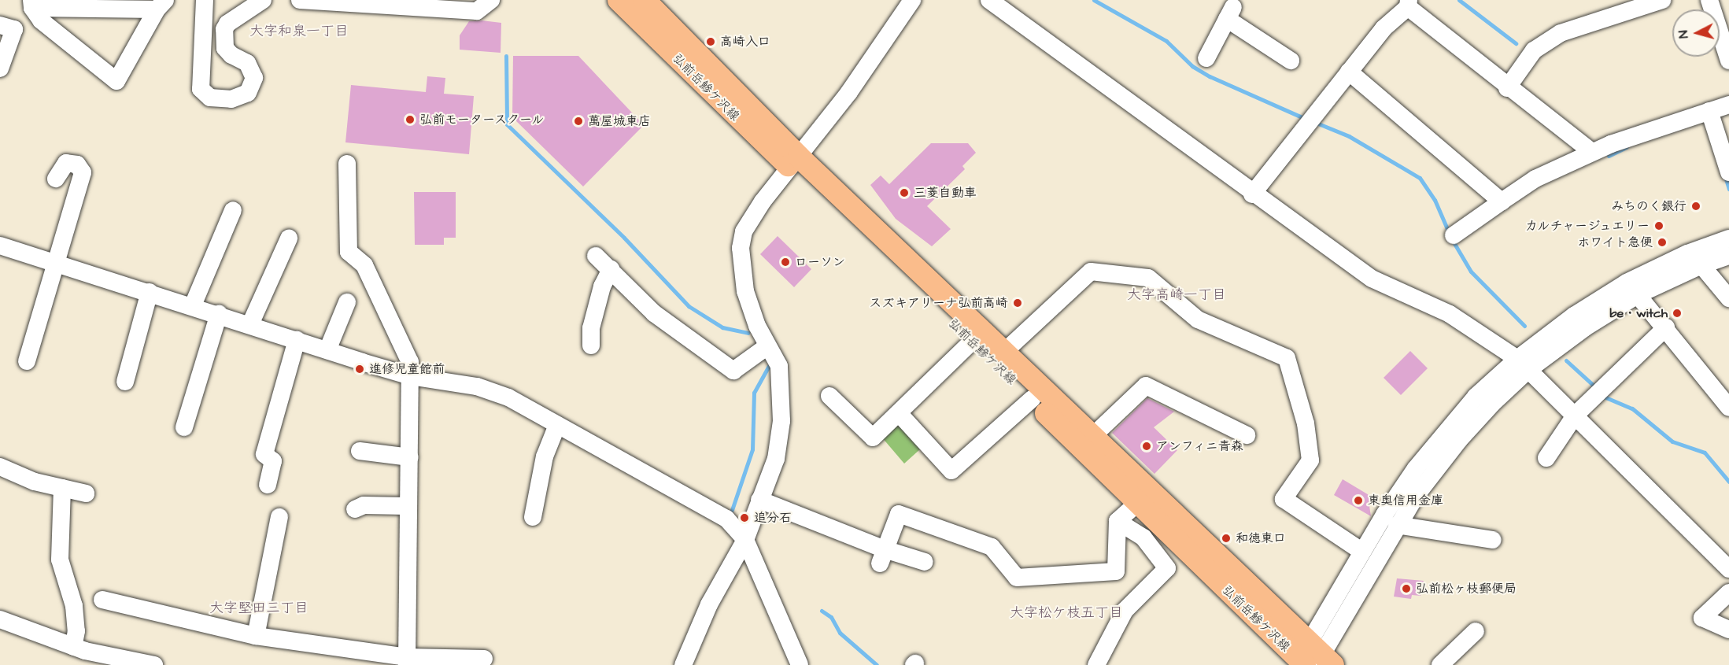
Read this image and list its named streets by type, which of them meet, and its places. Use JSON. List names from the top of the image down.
{
  "streets": {
    "main road": ["弘前岳鰺ケ沢線"]
  },
  "districts": [
    "大字和泉一丁目",
    "大字高崎一丁目",
    "大字堅田三丁目",
    "大字松ケ枝五丁目"
  ],
  "places": [
    "高崎入口",
    "弘前モータースクール",
    "萬屋城東店",
    "三菱自動車",
    "みちのく銀行",
    "カルチャージュエリー",
    "ホワイト急便",
    "ローソン",
    "スズキアリーナ弘前高崎",
    "be・witch",
    "進修児童館前",
    "アンフィニ青森",
    "東奥信用金庫",
    "追分石",
    "和徳東口",
    "弘前松ヶ枝郵便局"
  ],
  "north": "left"
}
